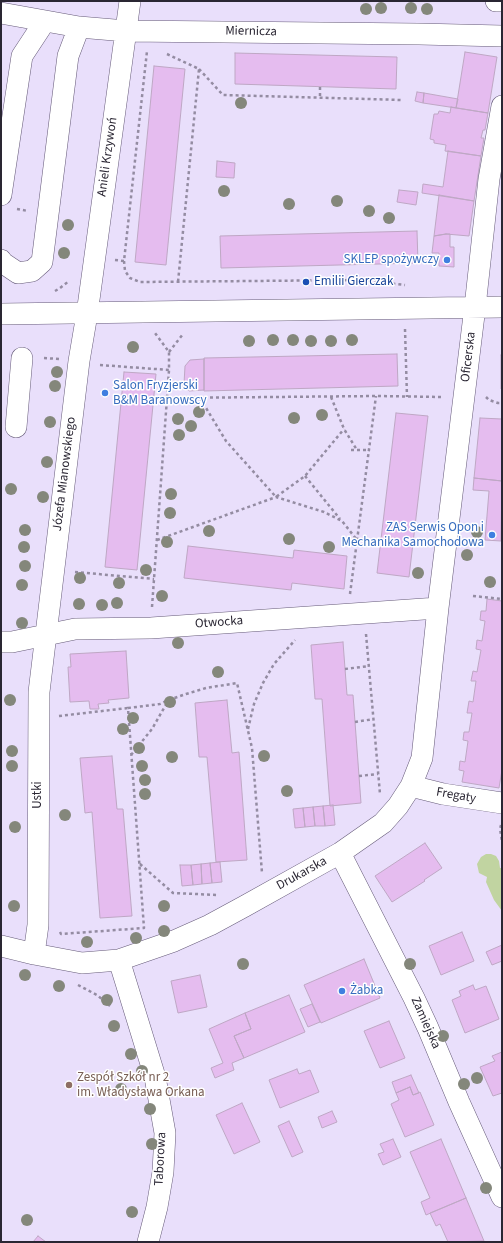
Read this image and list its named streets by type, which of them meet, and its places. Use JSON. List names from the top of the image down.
{
  "streets": {
    "street": [
      "Miernicza",
      "Anieli Krzywoń",
      "Oficerska",
      "Józefa Mianowskiego",
      "Otwocka",
      "Ustki",
      "Fregaty",
      "Drukarska",
      "Zamiejska",
      "Taborowa"
    ]
  },
  "crossings": [
    ["Miernicza", "Anieli Krzywoń"],
    ["Anieli Krzywoń", "Józefa Mianowskiego"],
    ["Oficerska", "Otwocka"],
    ["Oficerska", "Drukarska"],
    ["Józefa Mianowskiego", "Otwocka"],
    ["Józefa Mianowskiego", "Ustki"],
    ["Otwocka", "Ustki"],
    ["Otwocka", "Drukarska"],
    ["Ustki", "Drukarska"],
    ["Fregaty", "Drukarska"],
    ["Drukarska", "Zamiejska"],
    ["Drukarska", "Taborowa"]
  ],
  "places": [
    "SKLEP spożywczy",
    "Emilii Gierczak",
    "Salon Fryzjerski B&M Baranowscy",
    "ZAS Serwis Opon i Mechanika Samochodowa",
    "Żabka",
    "Zespół Szkół nr 2 im. Władysława Orkana"
  ]
}
